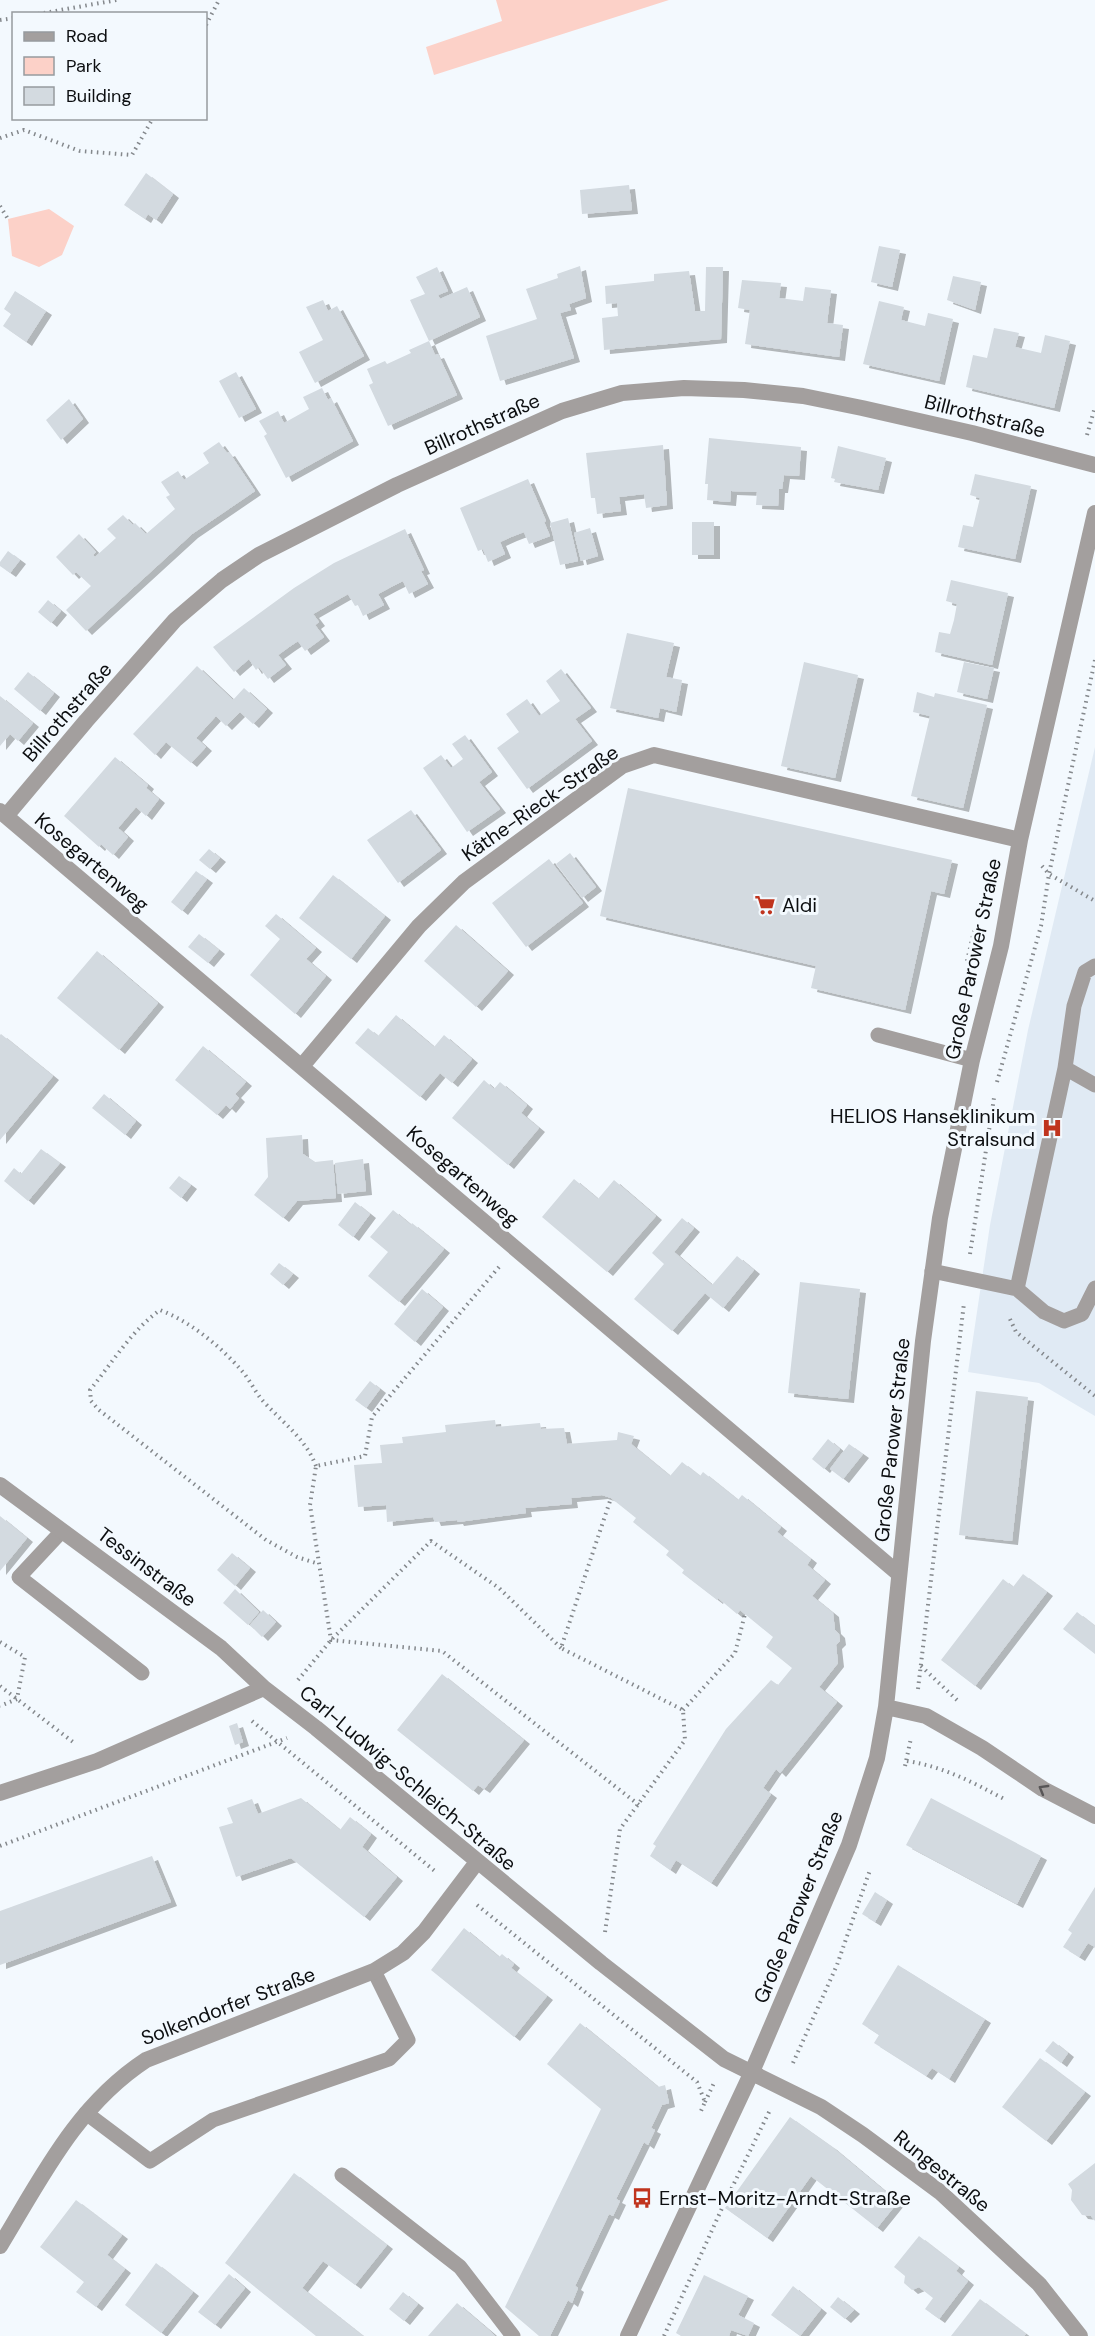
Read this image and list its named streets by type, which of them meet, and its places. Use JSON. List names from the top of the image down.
{
  "streets": {
    "street": [
      "Billrothstraße",
      "Käthe-Rieck-Straße",
      "Kosegartenweg",
      "Große Parower Straße",
      "Tessinstraße",
      "Carl-Ludwig-Schleich-Straße",
      "Solkendorfer Straße",
      "Rungestraße"
    ]
  },
  "crossings": [
    ["Billrothstraße", "Kosegartenweg"],
    ["Käthe-Rieck-Straße", "Kosegartenweg"],
    ["Käthe-Rieck-Straße", "Große Parower Straße"],
    ["Kosegartenweg", "Große Parower Straße"],
    ["Große Parower Straße", "Carl-Ludwig-Schleich-Straße"],
    ["Große Parower Straße", "Rungestraße"],
    ["Tessinstraße", "Carl-Ludwig-Schleich-Straße"],
    ["Carl-Ludwig-Schleich-Straße", "Solkendorfer Straße"],
    ["Carl-Ludwig-Schleich-Straße", "Rungestraße"]
  ],
  "places": {
    "supermarket": ["Aldi"],
    "hospital": ["HELIOS Hanseklinikum Stralsund"],
    "bus stop": ["Ernst-Moritz-Arndt-Straße"]
  },
  "legend": ["Road", "Park", "Building"]
}
